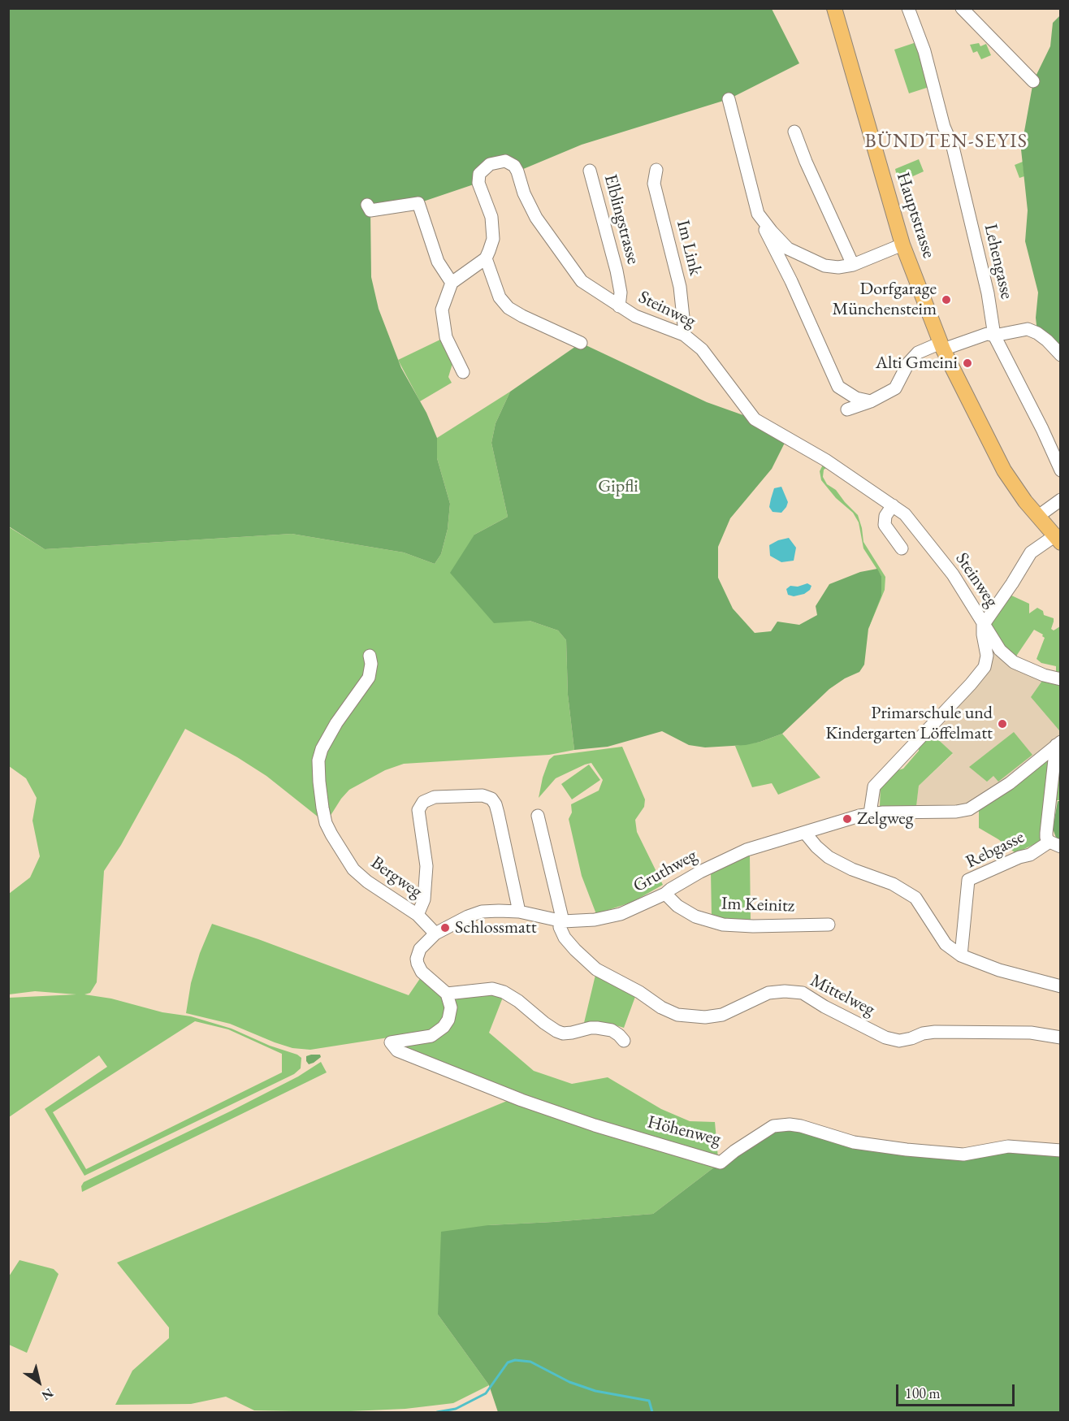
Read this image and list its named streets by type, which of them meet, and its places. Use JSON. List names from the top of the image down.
{
  "streets": {
    "main road": ["Hauptstrasse"],
    "street": [
      "Elblingstrasse",
      "Im Link",
      "Lehengasse",
      "Steinweg",
      "Rebgasse",
      "Gruthweg",
      "Bergweg",
      "Im Keinitz",
      "Mittelweg",
      "Höhenweg"
    ]
  },
  "crossings": [
    ["Elblingstrasse", "Steinweg"],
    ["Im Link", "Steinweg"],
    ["Gruthweg", "Bergweg"],
    ["Gruthweg", "Im Keinitz"],
    ["Gruthweg", "Mittelweg"],
    ["Gruthweg", "Höhenweg"]
  ],
  "districts": ["BÜNDTEN-SEYIS"],
  "parks": ["Gipfli"],
  "places": [
    "Dorfgarage Münchensteim",
    "Alti Gmeini",
    "Primarschule und Kindergarten Löffelmatt",
    "Zelgweg",
    "Schlossmatt"
  ],
  "scale_bar": "100 m",
  "north": "bottom right"
}
